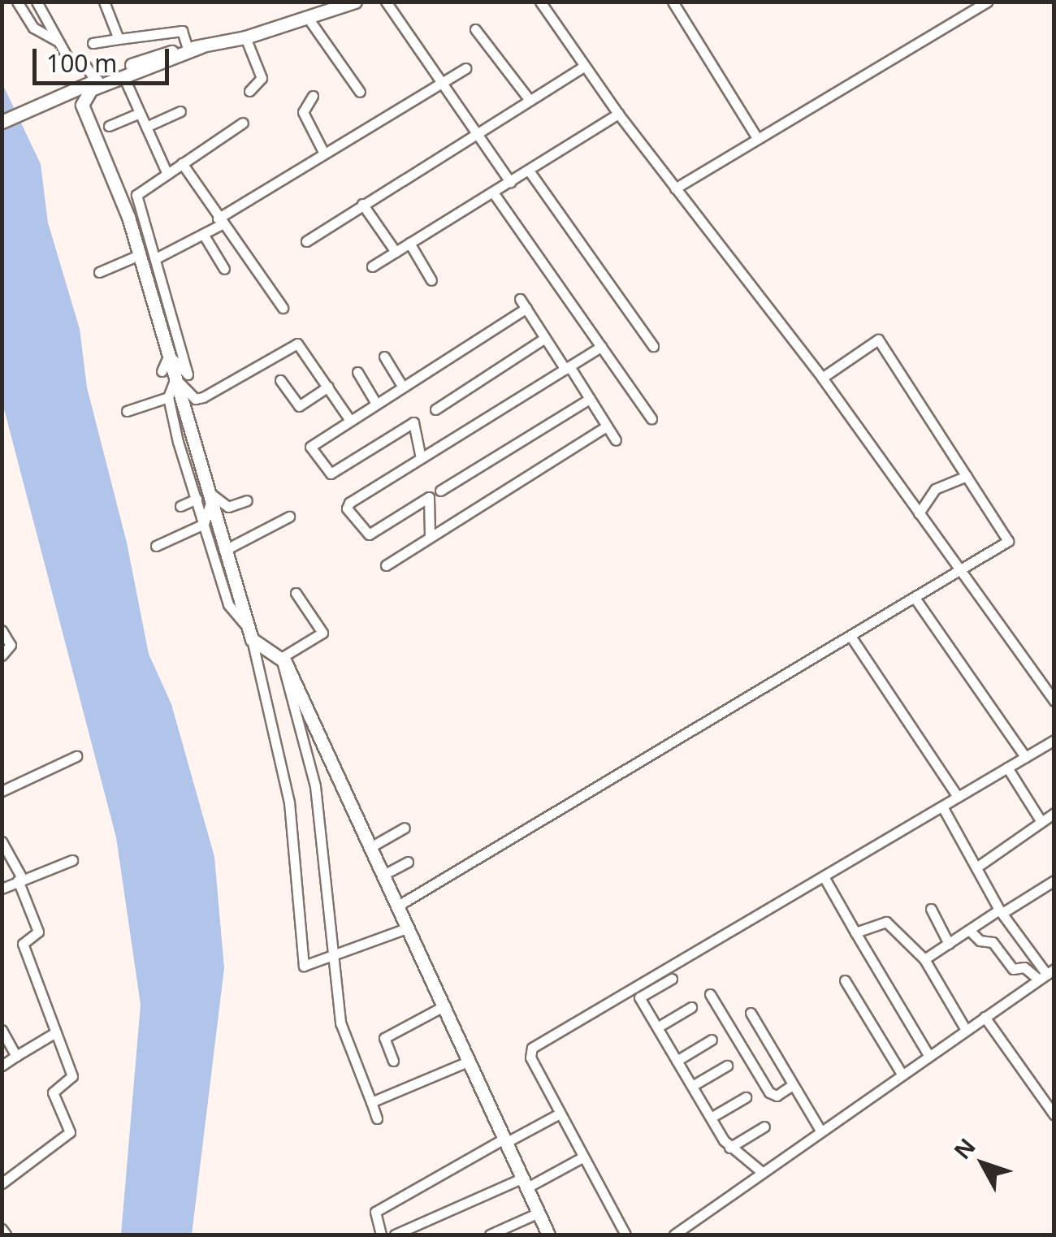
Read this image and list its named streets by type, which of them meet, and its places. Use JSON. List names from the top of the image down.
{
  "scale_bar": "100 m",
  "north": "top left"
}
